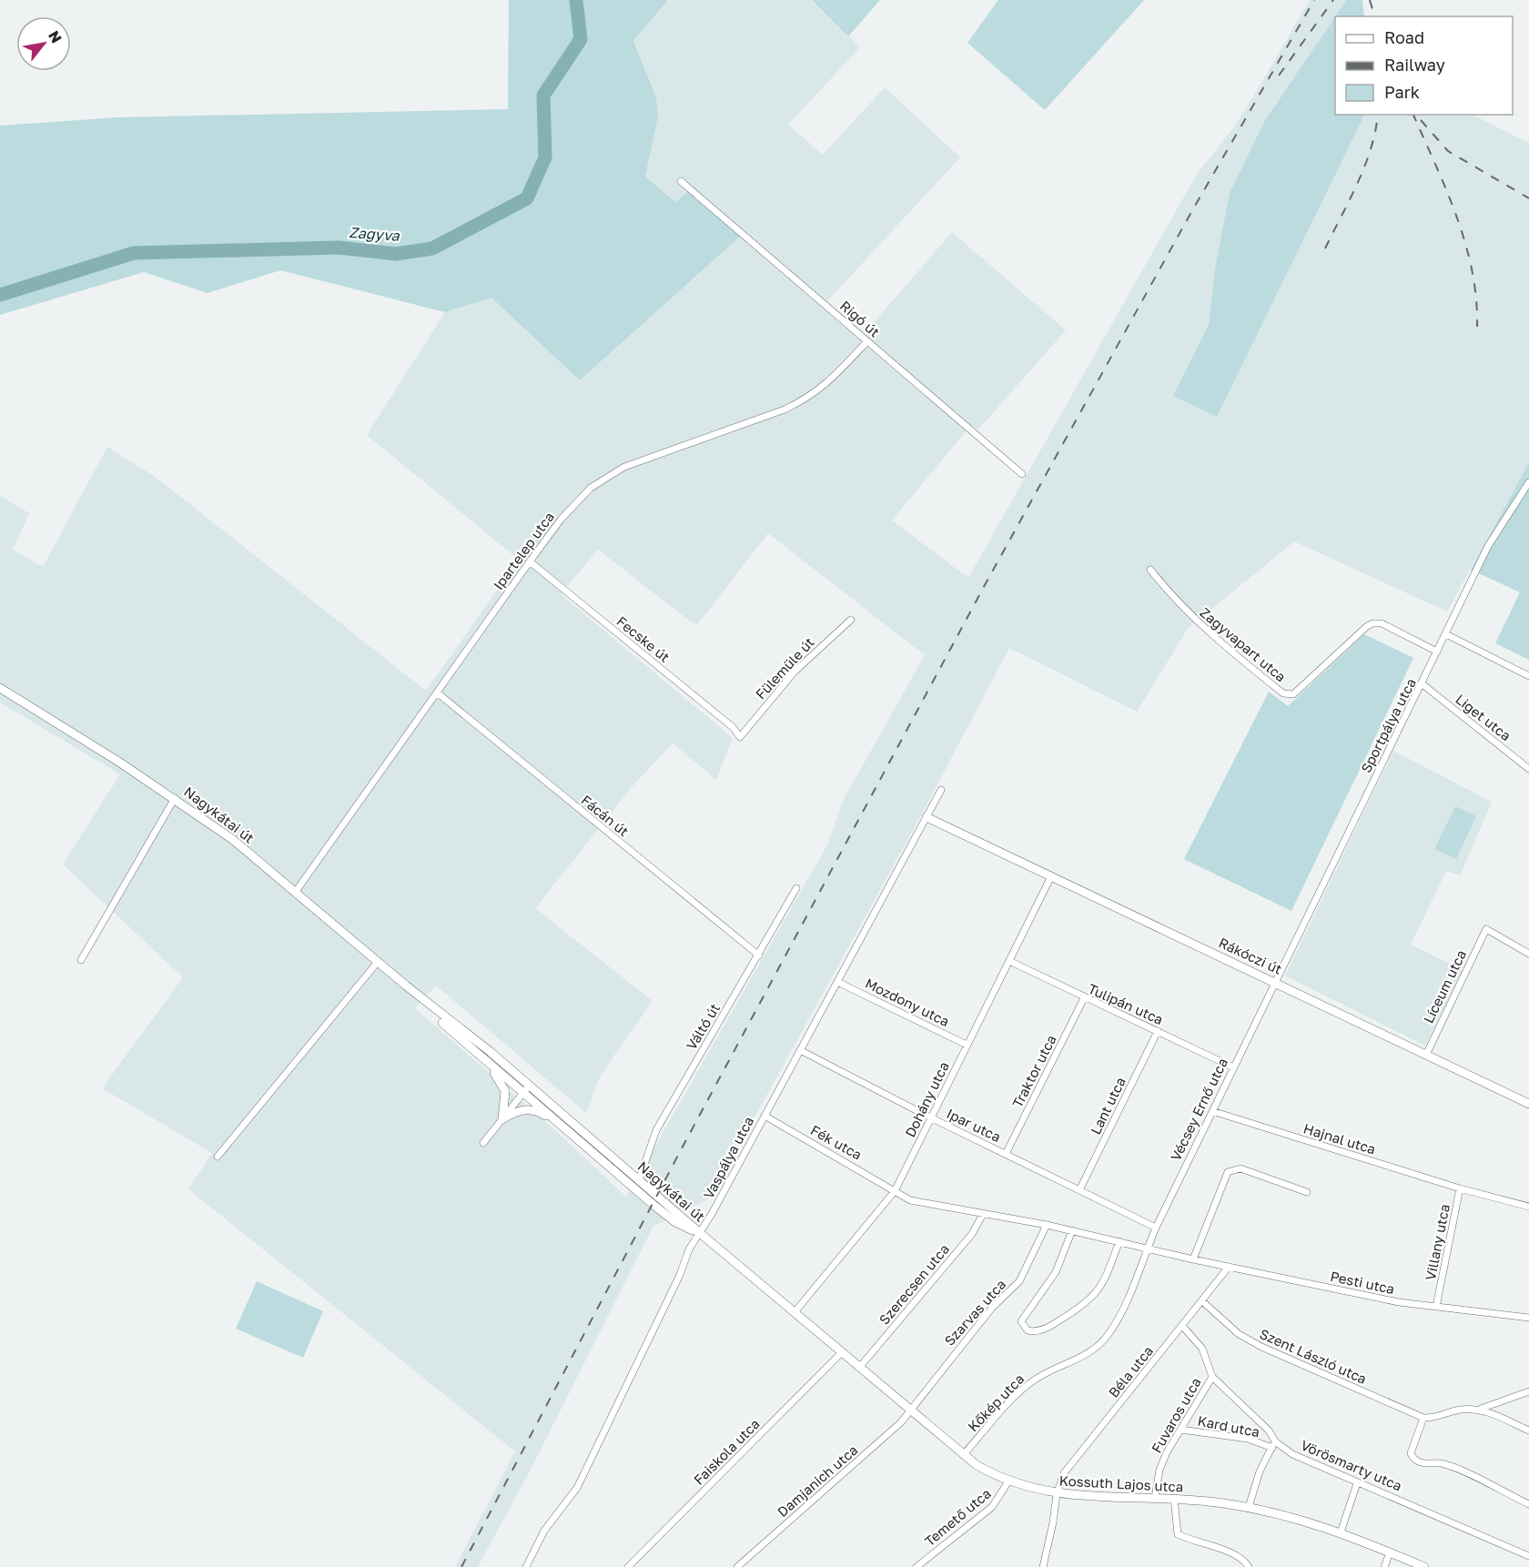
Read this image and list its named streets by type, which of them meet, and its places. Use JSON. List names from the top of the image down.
{
  "streets": {
    "street": [
      "Rigó út",
      "Ipartelep utca",
      "Fecske út",
      "Zagyvapart utca",
      "Fülemüle út",
      "Liget utca",
      "Sportpálya utca",
      "Nagykátai út",
      "Fácán út",
      "Rákóczi út",
      "Líceum utca",
      "Mozdony utca",
      "Tulipán utca",
      "Váltó út",
      "Traktor utca",
      "Dohány utca",
      "Lant utca",
      "Vécsey Ernő utca",
      "Ipar utca",
      "Hajnal utca",
      "Fék utca",
      "Vaspálya utca",
      "Villany utca",
      "Pesti utca",
      "Szerecsen utca",
      "Szarvas utca",
      "Szent László utca",
      "Béla utca",
      "Kőkép utca",
      "Fuvaros utca",
      "Kard utca",
      "Faiskola utca",
      "Vörösmarty utca",
      "Damjanich utca",
      "Kossuth Lajos utca",
      "Temető utca"
    ]
  },
  "crossings": [
    ["Rigó út", "Ipartelep utca"],
    ["Ipartelep utca", "Fecske út"],
    ["Ipartelep utca", "Nagykátai út"],
    ["Ipartelep utca", "Fácán út"],
    ["Fecske út", "Fülemüle út"],
    ["Zagyvapart utca", "Sportpálya utca"],
    ["Liget utca", "Sportpálya utca"],
    ["Sportpálya utca", "Rákóczi út"],
    ["Sportpálya utca", "Vécsey Ernő utca"],
    ["Nagykátai út", "Váltó út"],
    ["Nagykátai út", "Vaspálya utca"],
    ["Nagykátai út", "Kossuth Lajos utca"],
    ["Fácán út", "Váltó út"],
    ["Rákóczi út", "Líceum utca"],
    ["Rákóczi út", "Dohány utca"],
    ["Rákóczi út", "Vécsey Ernő utca"],
    ["Rákóczi út", "Vaspálya utca"],
    ["Mozdony utca", "Dohány utca"],
    ["Mozdony utca", "Vaspálya utca"],
    ["Tulipán utca", "Traktor utca"],
    ["Tulipán utca", "Dohány utca"],
    ["Tulipán utca", "Lant utca"],
    ["Tulipán utca", "Vécsey Ernő utca"],
    ["Traktor utca", "Ipar utca"],
    ["Dohány utca", "Ipar utca"],
    ["Dohány utca", "Fék utca"],
    ["Dohány utca", "Pesti utca"],
    ["Dohány utca", "Kossuth Lajos utca"],
    ["Lant utca", "Ipar utca"],
    ["Vécsey Ernő utca", "Ipar utca"],
    ["Vécsey Ernő utca", "Hajnal utca"],
    ["Vécsey Ernő utca", "Pesti utca"],
    ["Vécsey Ernő utca", "Kőkép utca"],
    ["Ipar utca", "Vaspálya utca"],
    ["Hajnal utca", "Villany utca"],
    ["Fék utca", "Vaspálya utca"],
    ["Fék utca", "Pesti utca"],
    ["Vaspálya utca", "Kossuth Lajos utca"],
    ["Villany utca", "Pesti utca"],
    ["Pesti utca", "Szerecsen utca"],
    ["Pesti utca", "Szarvas utca"],
    ["Pesti utca", "Béla utca"],
    ["Pesti utca", "Kőkép utca"],
    ["Szerecsen utca", "Kossuth Lajos utca"],
    ["Szarvas utca", "Damjanich utca"],
    ["Szarvas utca", "Kossuth Lajos utca"],
    ["Szent László utca", "Béla utca"],
    ["Béla utca", "Vörösmarty utca"],
    ["Béla utca", "Kossuth Lajos utca"],
    ["Kőkép utca", "Kossuth Lajos utca"],
    ["Fuvaros utca", "Kard utca"],
    ["Fuvaros utca", "Vörösmarty utca"],
    ["Fuvaros utca", "Kossuth Lajos utca"],
    ["Kard utca", "Vörösmarty utca"],
    ["Faiskola utca", "Kossuth Lajos utca"],
    ["Damjanich utca", "Kossuth Lajos utca"],
    ["Kossuth Lajos utca", "Temető utca"]
  ],
  "water": ["Zagyva"],
  "legend": ["Road", "Railway", "Park"],
  "north": "top right"
}
